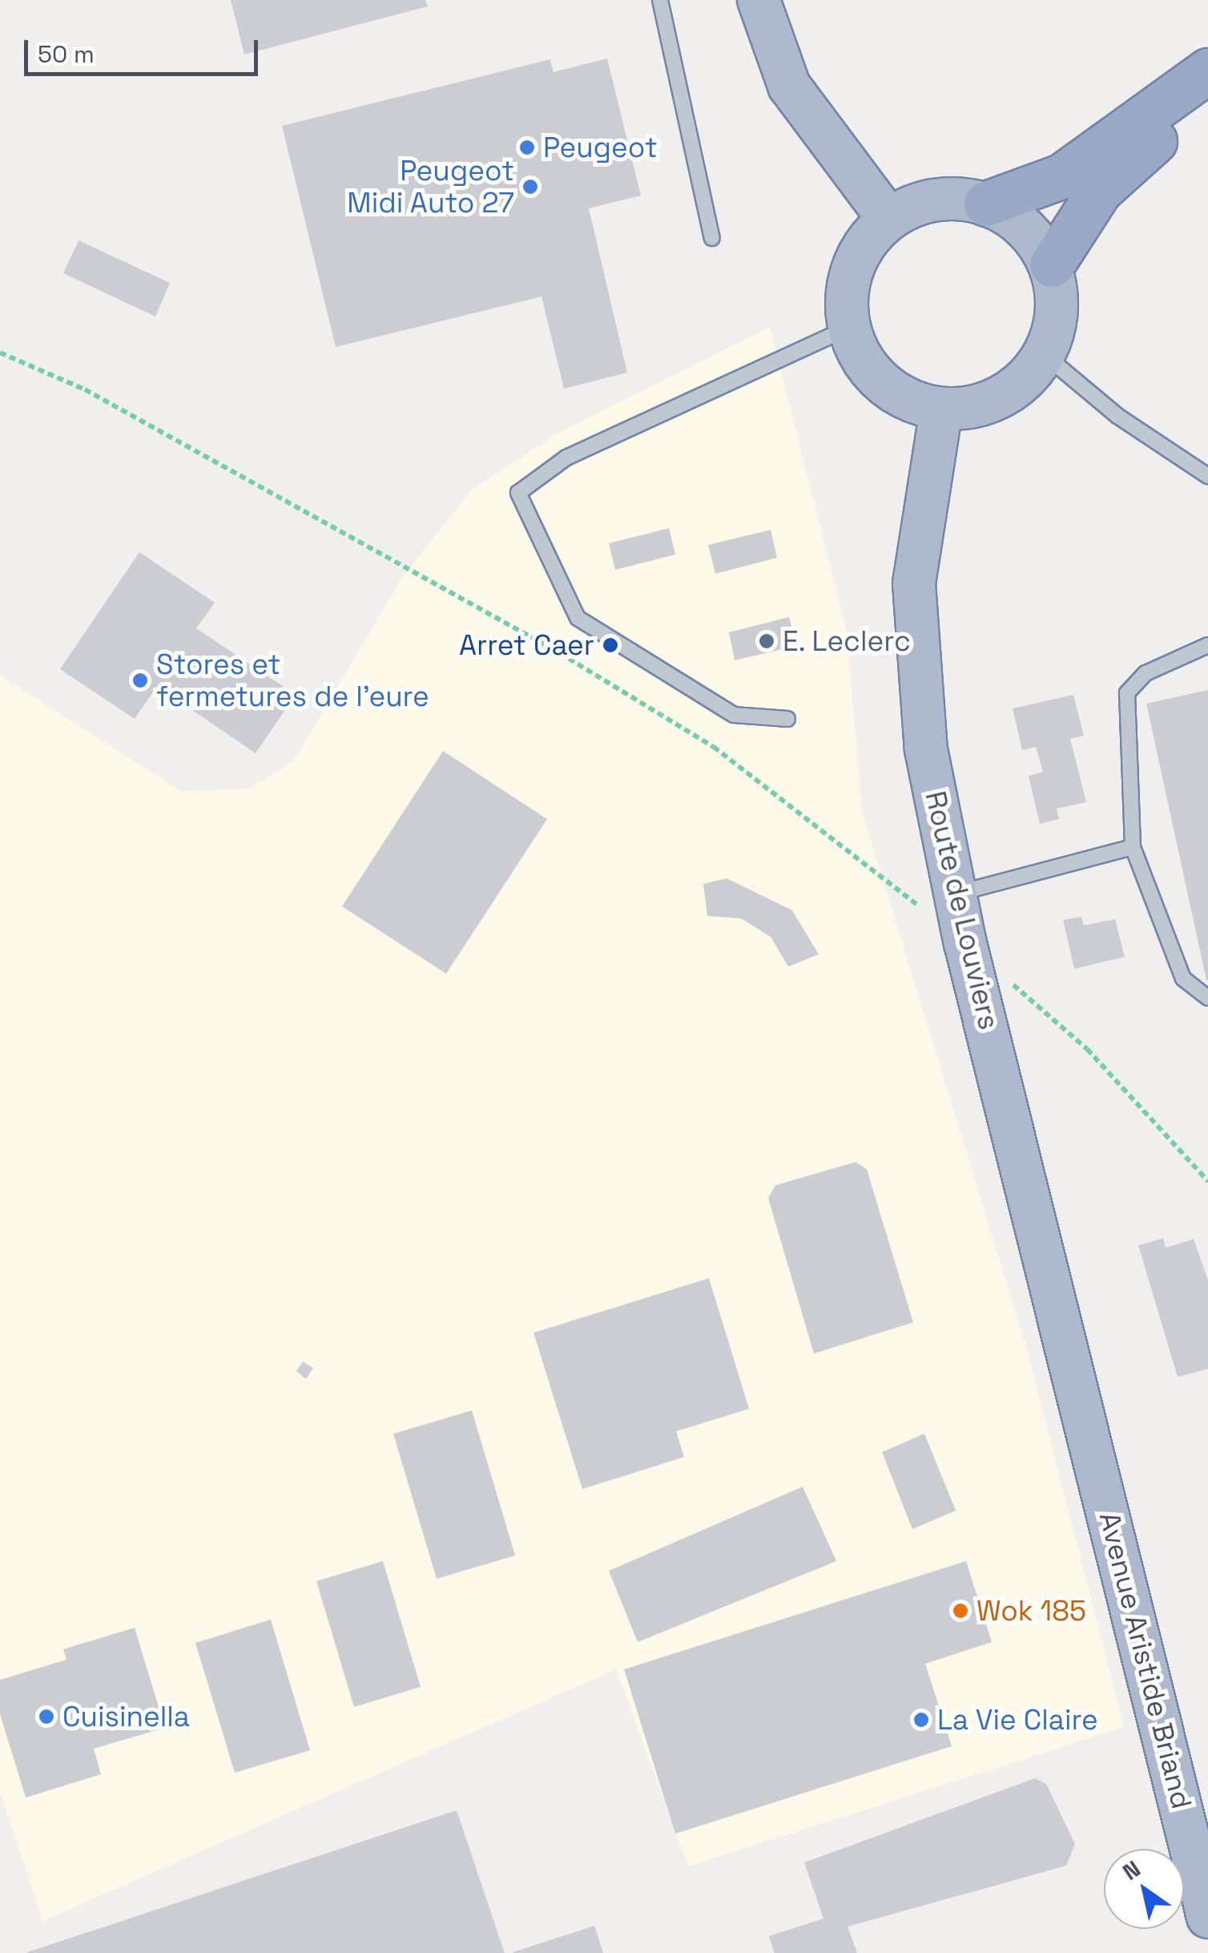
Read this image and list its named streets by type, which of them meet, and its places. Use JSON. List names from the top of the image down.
{
  "streets": {
    "main road": ["Route de Louviers", "Avenue Aristide Briand"]
  },
  "crossings": [
    ["Route de Louviers", "Avenue Aristide Briand"]
  ],
  "places": [
    "Peugeot",
    "Peugeot Midi Auto 27",
    "E. Leclerc",
    "Arret Caer",
    "Stores et fermetures de l’eure",
    "Wok 185",
    "Cuisinella",
    "La Vie Claire"
  ],
  "scale_bar": "50 m",
  "north": "top left"
}
